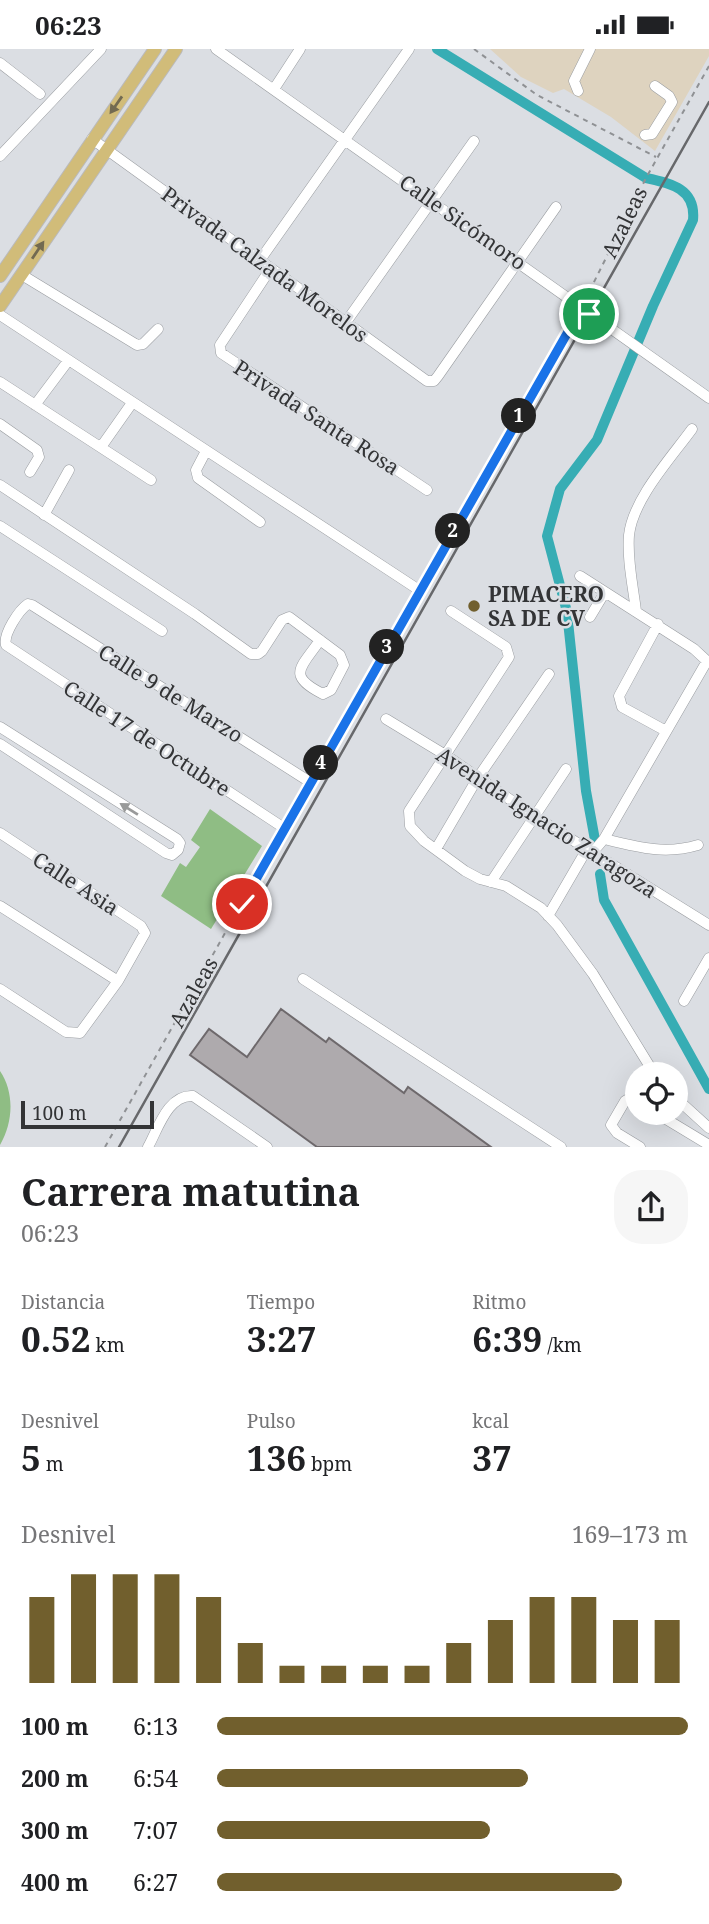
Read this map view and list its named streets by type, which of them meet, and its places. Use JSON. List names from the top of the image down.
{
  "streets": {
    "street": [
      "Calle Sicómoro",
      "Privada Calzada Morelos",
      "Privada Santa Rosa",
      "Calle 9 de Marzo",
      "Calle 17 de Octubre",
      "Avenida Ignacio Zaragoza",
      "Calle Asia"
    ],
    "path": ["Azaleas"]
  },
  "crossings": [
    ["Calle Sicómoro", "Azaleas"],
    ["Calle Sicómoro", "Privada Calzada Morelos"],
    ["Azaleas", "Calle 17 de Octubre"],
    ["Privada Calzada Morelos", "Privada Santa Rosa"],
    ["Calle 9 de Marzo", "Calle 17 de Octubre"]
  ],
  "places": ["PIMACERO SA DE CV"],
  "scale_bar": "100 m",
  "page": {
    "status": "06:23",
    "pins": [
      "1",
      "2",
      "3",
      "4"
    ],
    "scale": "100 m",
    "heading": ["Carrera matutina", "06:23"],
    "stats": [
      ["Distancia", "0.52 km"],
      ["Tiempo", "3:27"],
      ["Ritmo", "6:39 /km"],
      ["Desnivel", "5 m"],
      ["Pulso", "136 bpm"],
      ["kcal", "37"]
    ],
    "chart": ["Desnivel", "169–173 m"],
    "list": [
      {
        "name": "100 m",
        "note": "6:13"
      },
      {
        "name": "200 m",
        "note": "6:54"
      },
      {
        "name": "300 m",
        "note": "7:07"
      },
      {
        "name": "400 m",
        "note": "6:27"
      }
    ]
  }
}
